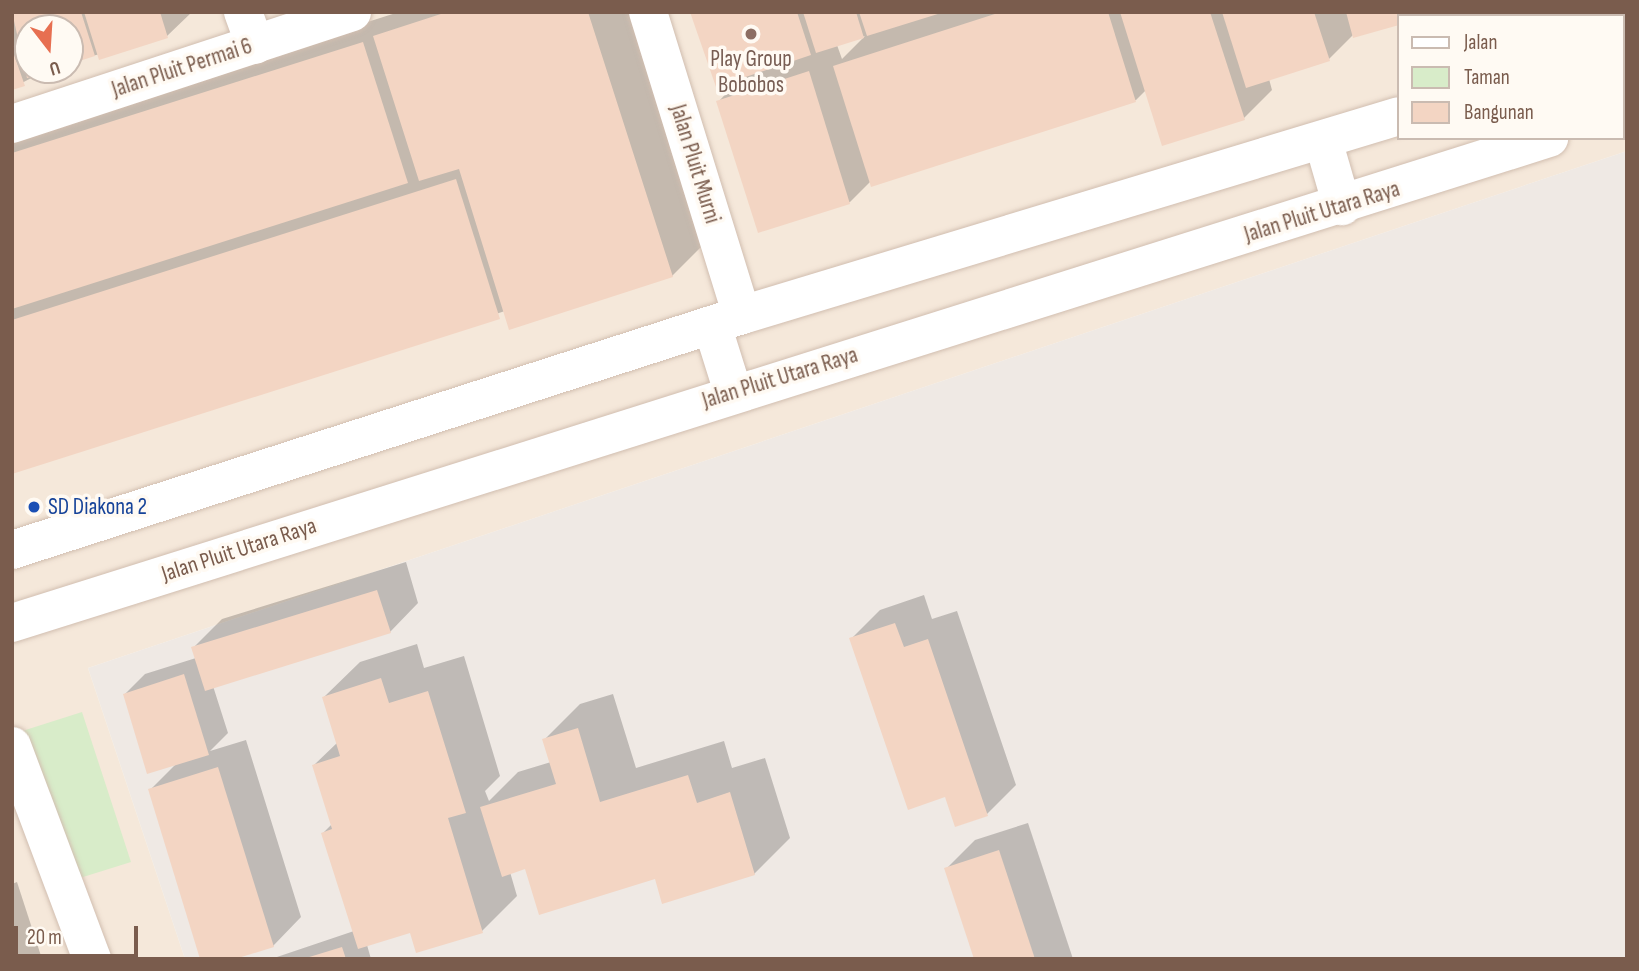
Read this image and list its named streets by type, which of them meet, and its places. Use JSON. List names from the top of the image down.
{
  "streets": {
    "street": ["Jalan Pluit Permai 6", "Jalan Pluit Murni", "Jalan Pluit Utara Raya"]
  },
  "crossings": [
    ["Jalan Pluit Murni", "Jalan Pluit Utara Raya"]
  ],
  "places": ["Play Group Bobobos", "SD Diakona 2"],
  "legend": ["Jalan", "Taman", "Bangunan"],
  "scale_bar": "20 m",
  "north": "bottom"
}
